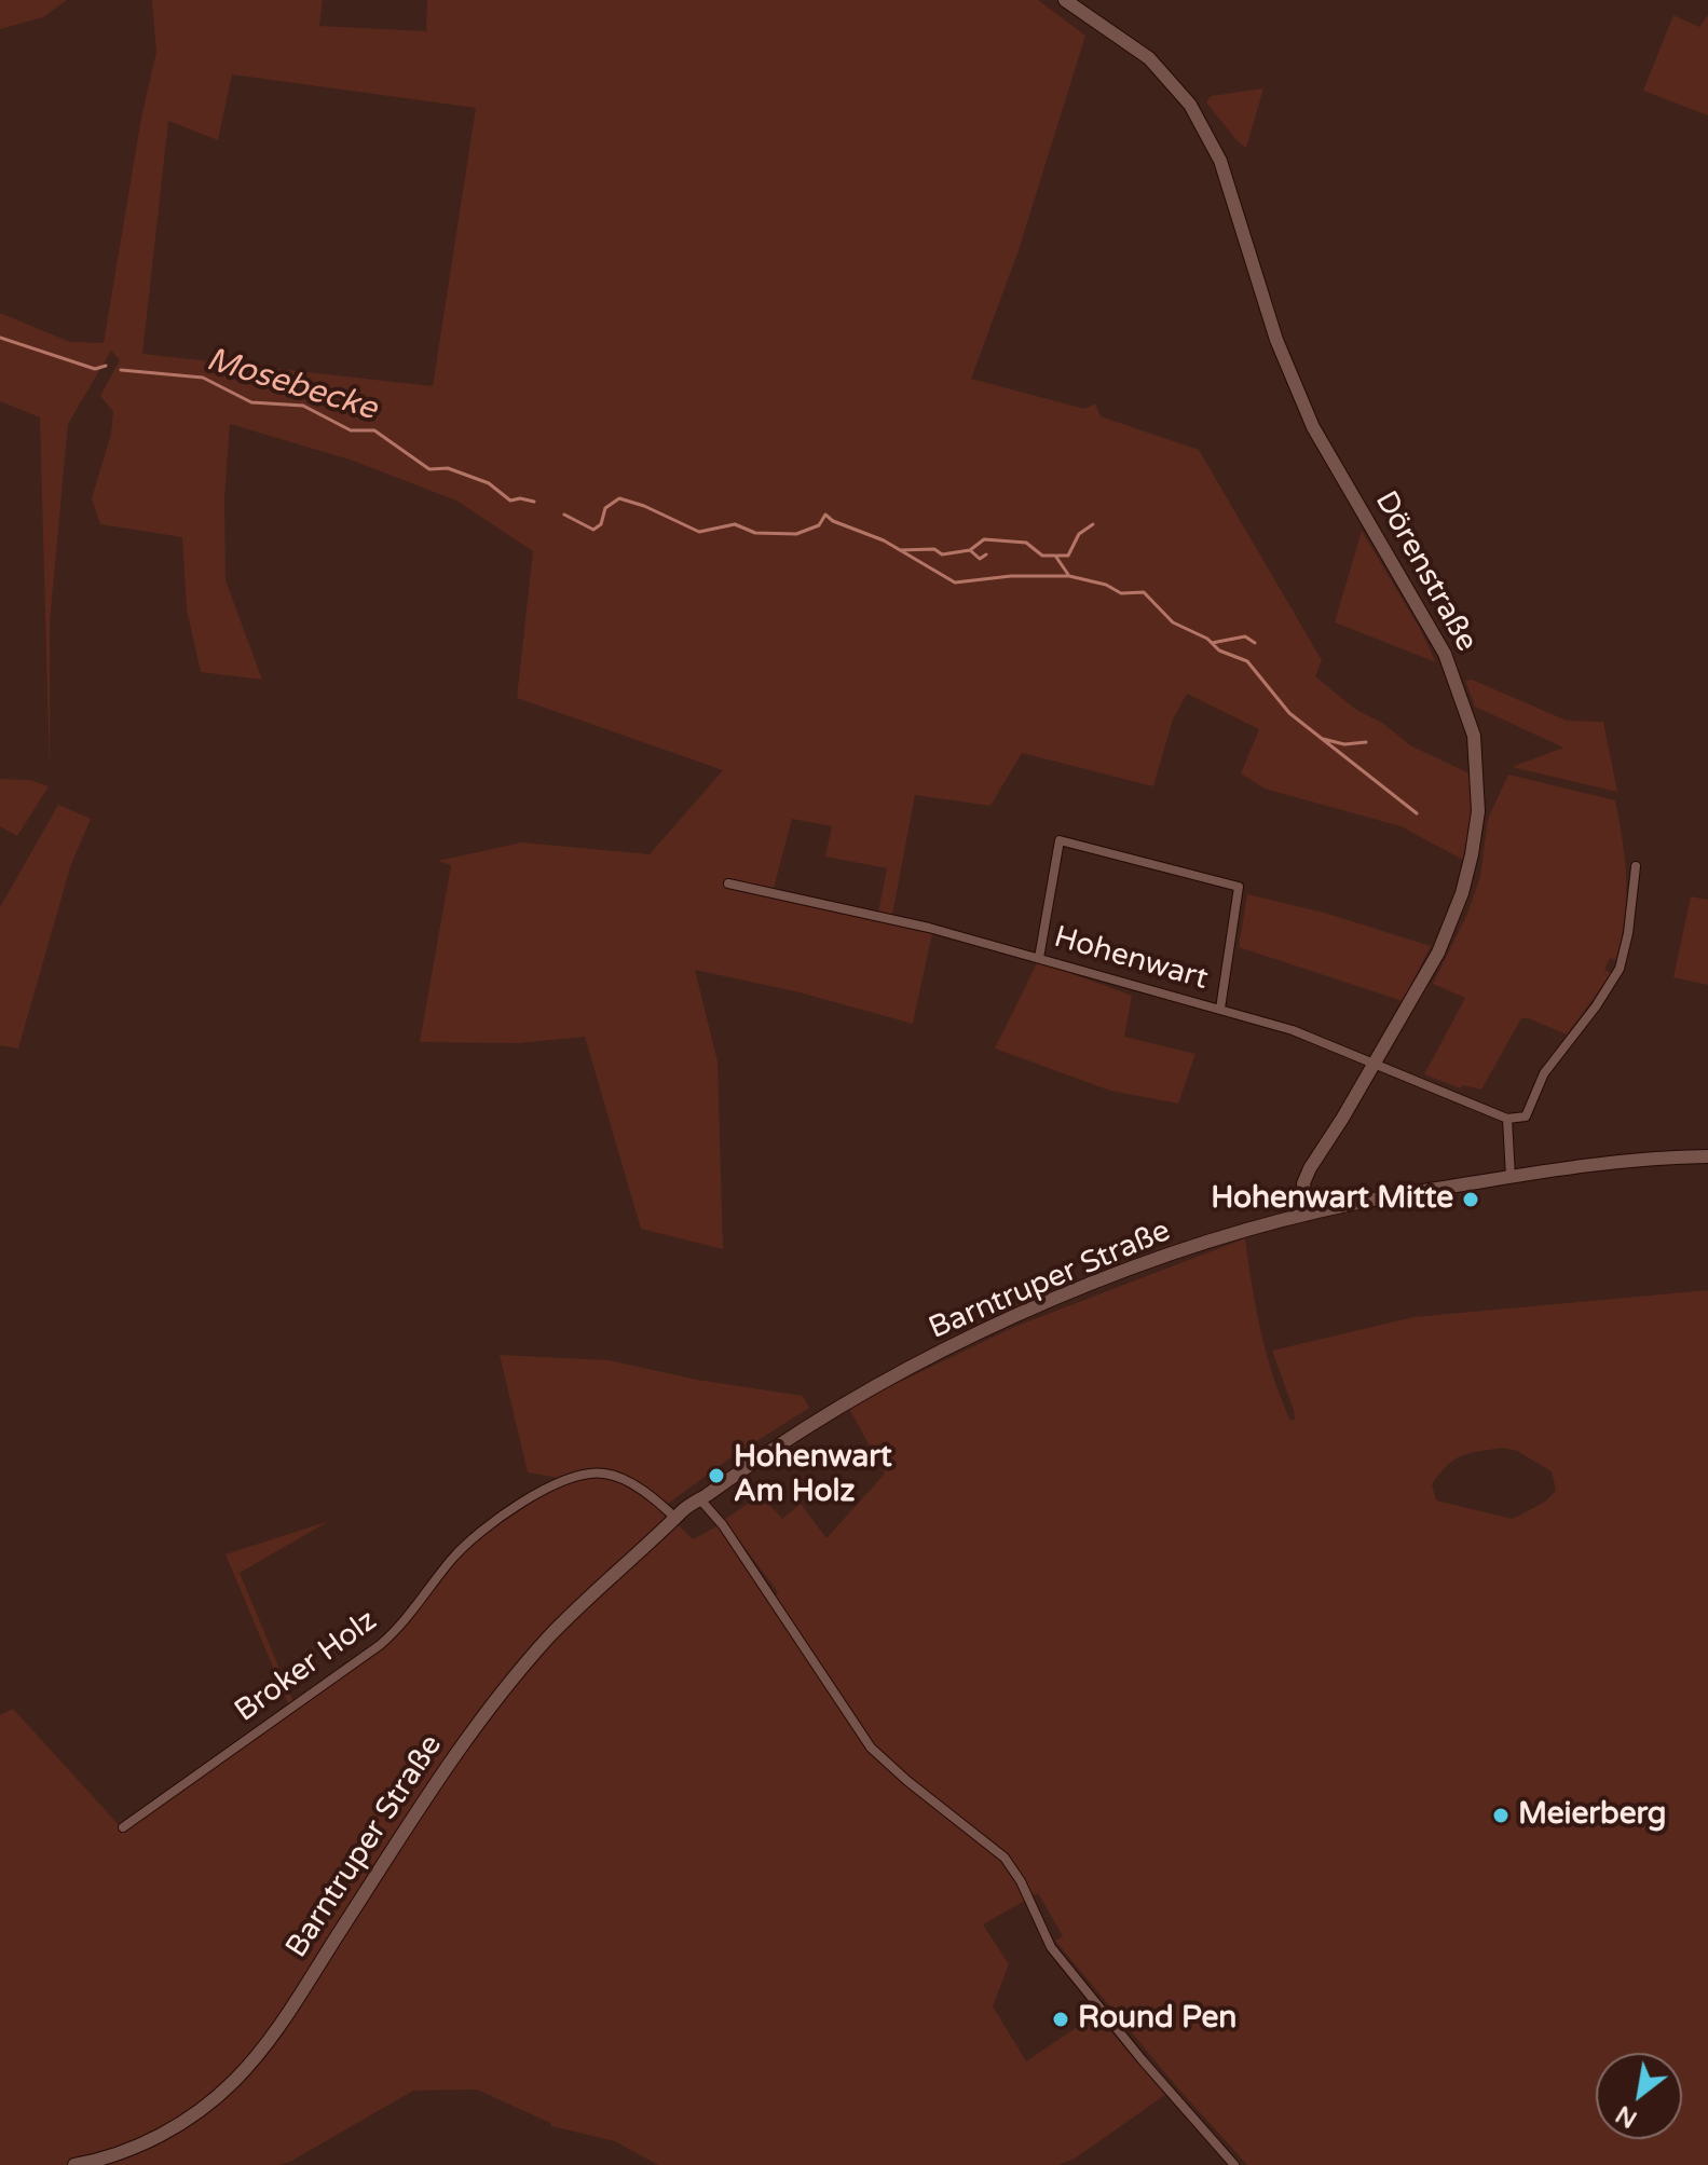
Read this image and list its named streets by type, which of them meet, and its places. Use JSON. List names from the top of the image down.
{
  "streets": {
    "main road": ["Dörenstraße", "Barntruper Straße"],
    "street": ["Hohenwart", "Broker Holz"]
  },
  "crossings": [
    ["Dörenstraße", "Hohenwart"],
    ["Dörenstraße", "Barntruper Straße"],
    ["Barntruper Straße", "Broker Holz"]
  ],
  "water": ["Mosebecke"],
  "places": [
    "Hohenwart Mitte",
    "Hohenwart Am Holz",
    "Meierberg",
    "Round Pen"
  ],
  "north": "bottom left"
}
